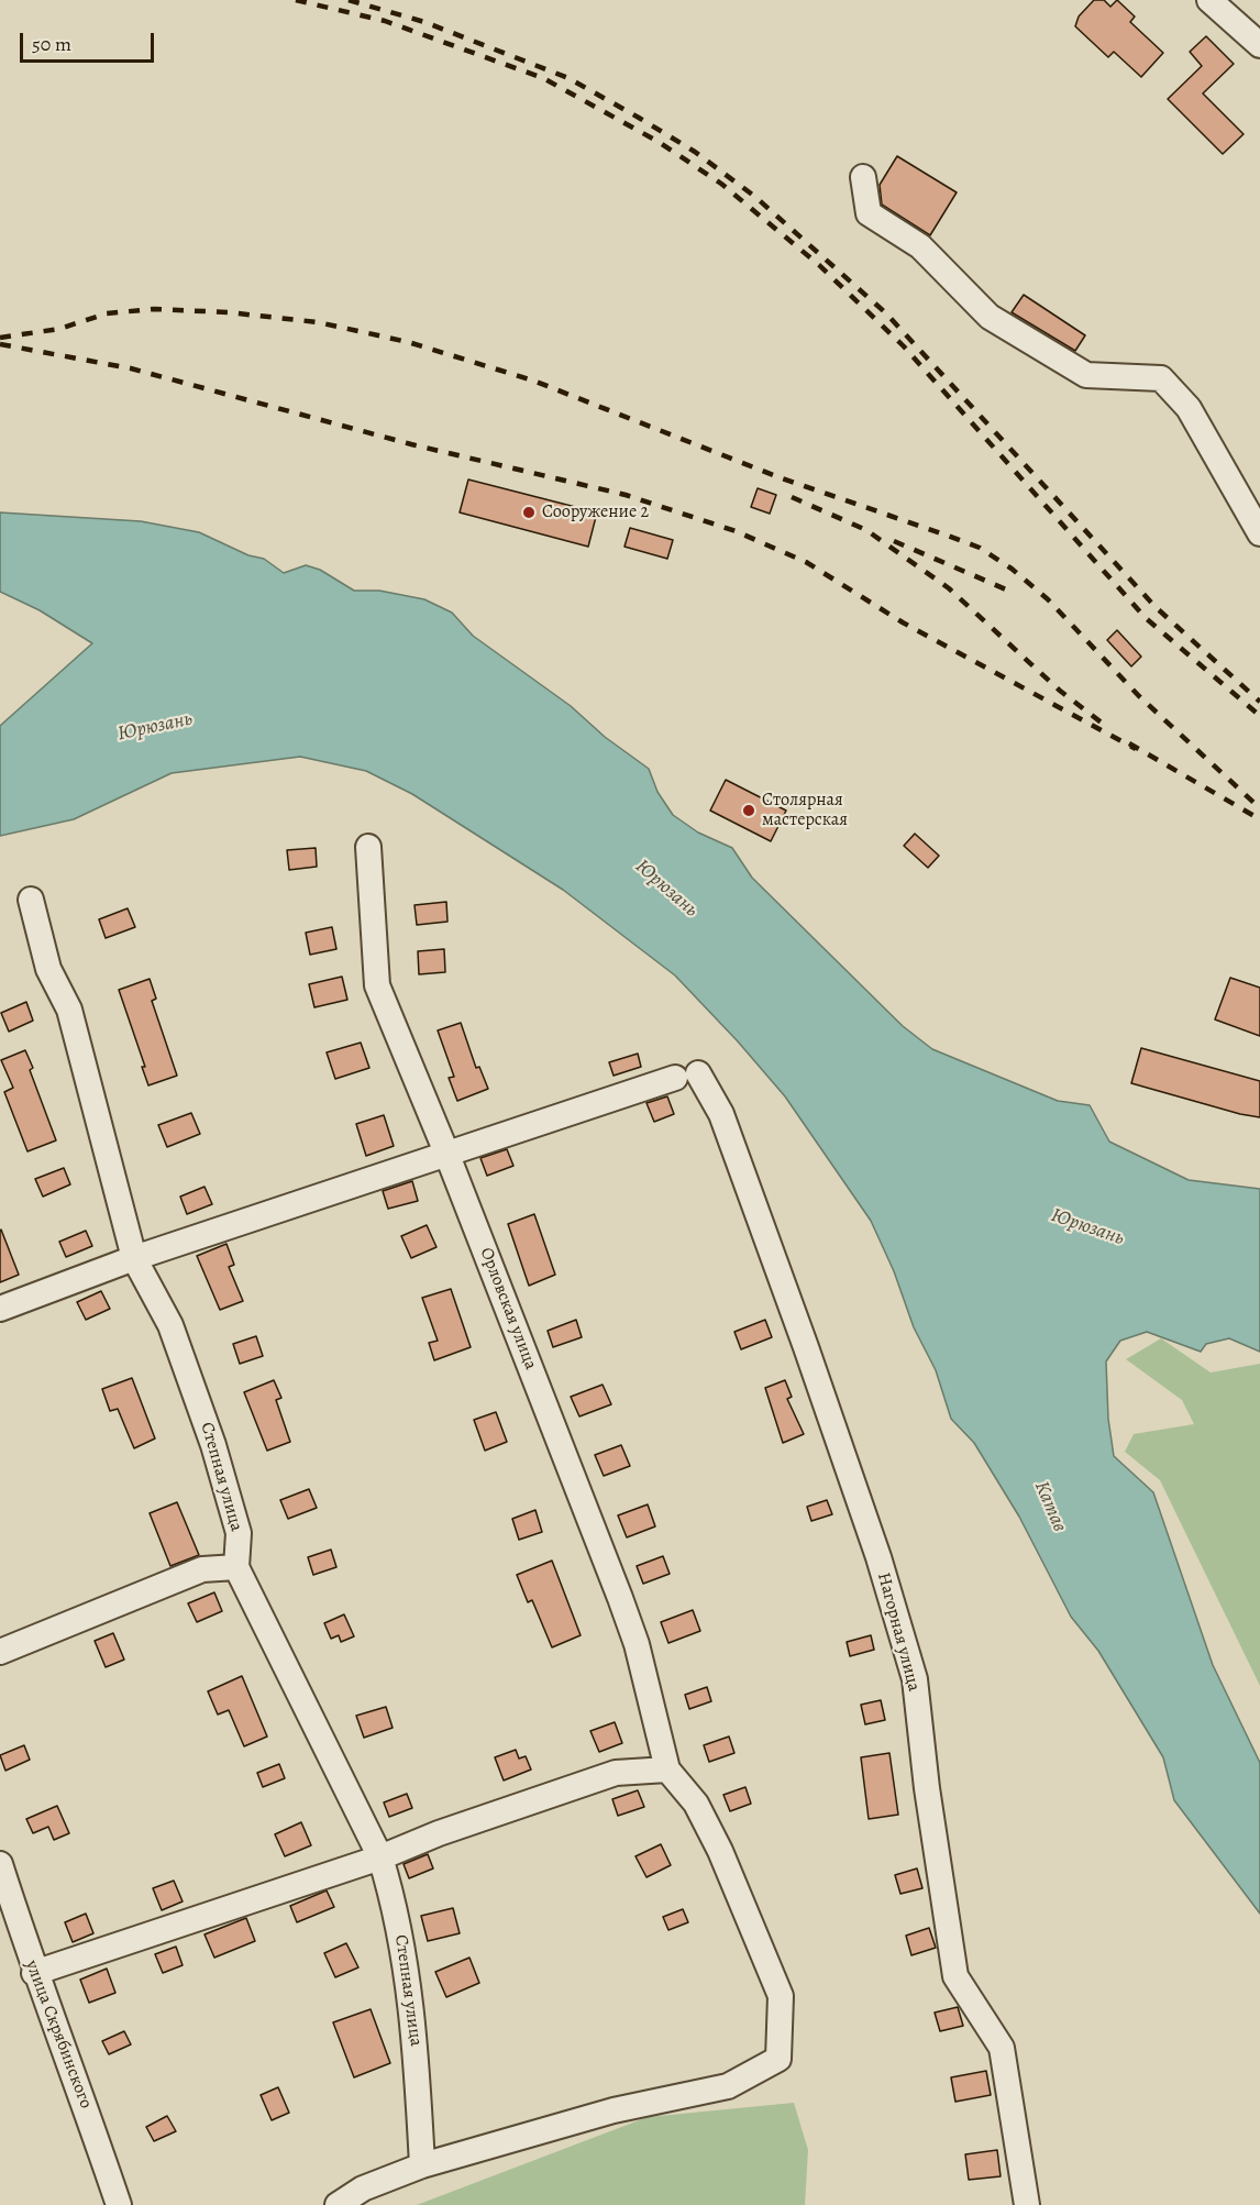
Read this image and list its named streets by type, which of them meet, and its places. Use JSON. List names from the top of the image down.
{
  "streets": {
    "street": [
      "Орловская улица",
      "Степная улица",
      "Нагорная улица",
      "улица Скрябинского"
    ]
  },
  "crossings": [
    ["Орловская улица", "Нагорная улица"]
  ],
  "water": ["Юрюзань", "Катав"],
  "places": ["Сооружение 2", "Столярная мастерская"],
  "scale_bar": "50 m"
}
